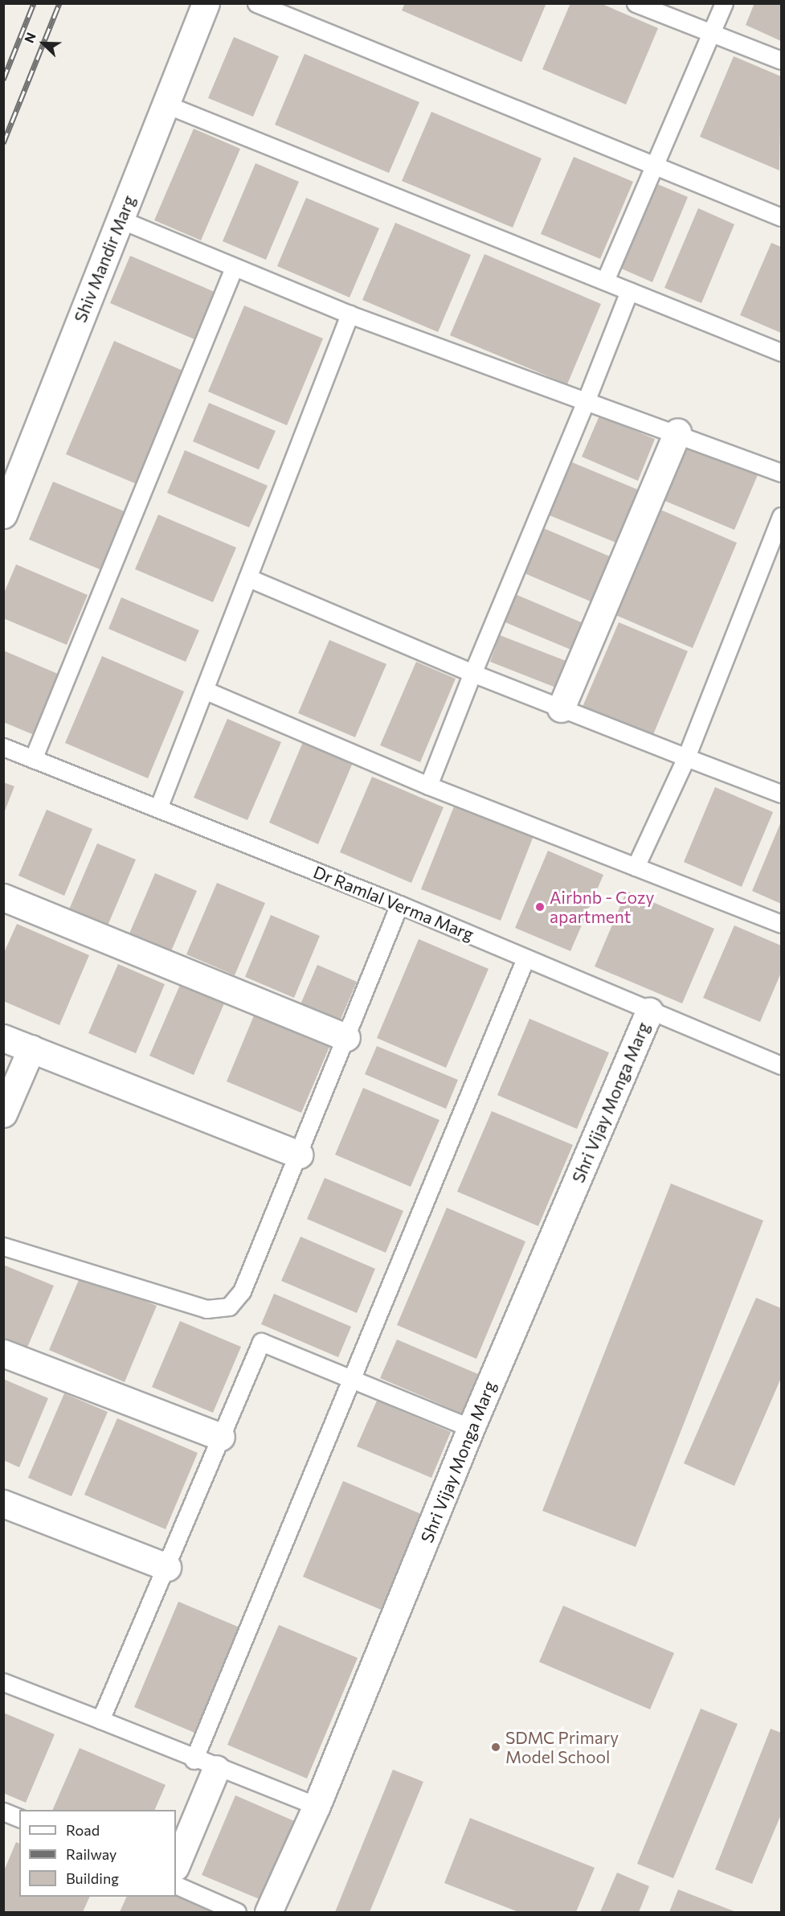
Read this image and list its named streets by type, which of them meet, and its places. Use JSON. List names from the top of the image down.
{
  "streets": {
    "street": ["Shiv Mandir Marg", "Shri Vijay Monga Marg"],
    "lane": ["Dr Ramlal Verma Marg"]
  },
  "crossings": [
    ["Dr Ramlal Verma Marg", "Shri Vijay Monga Marg"]
  ],
  "places": ["Airbnb - Cozy apartment", "SDMC Primary Model School"],
  "legend": ["Road", "Railway", "Building"],
  "north": "top left"
}
